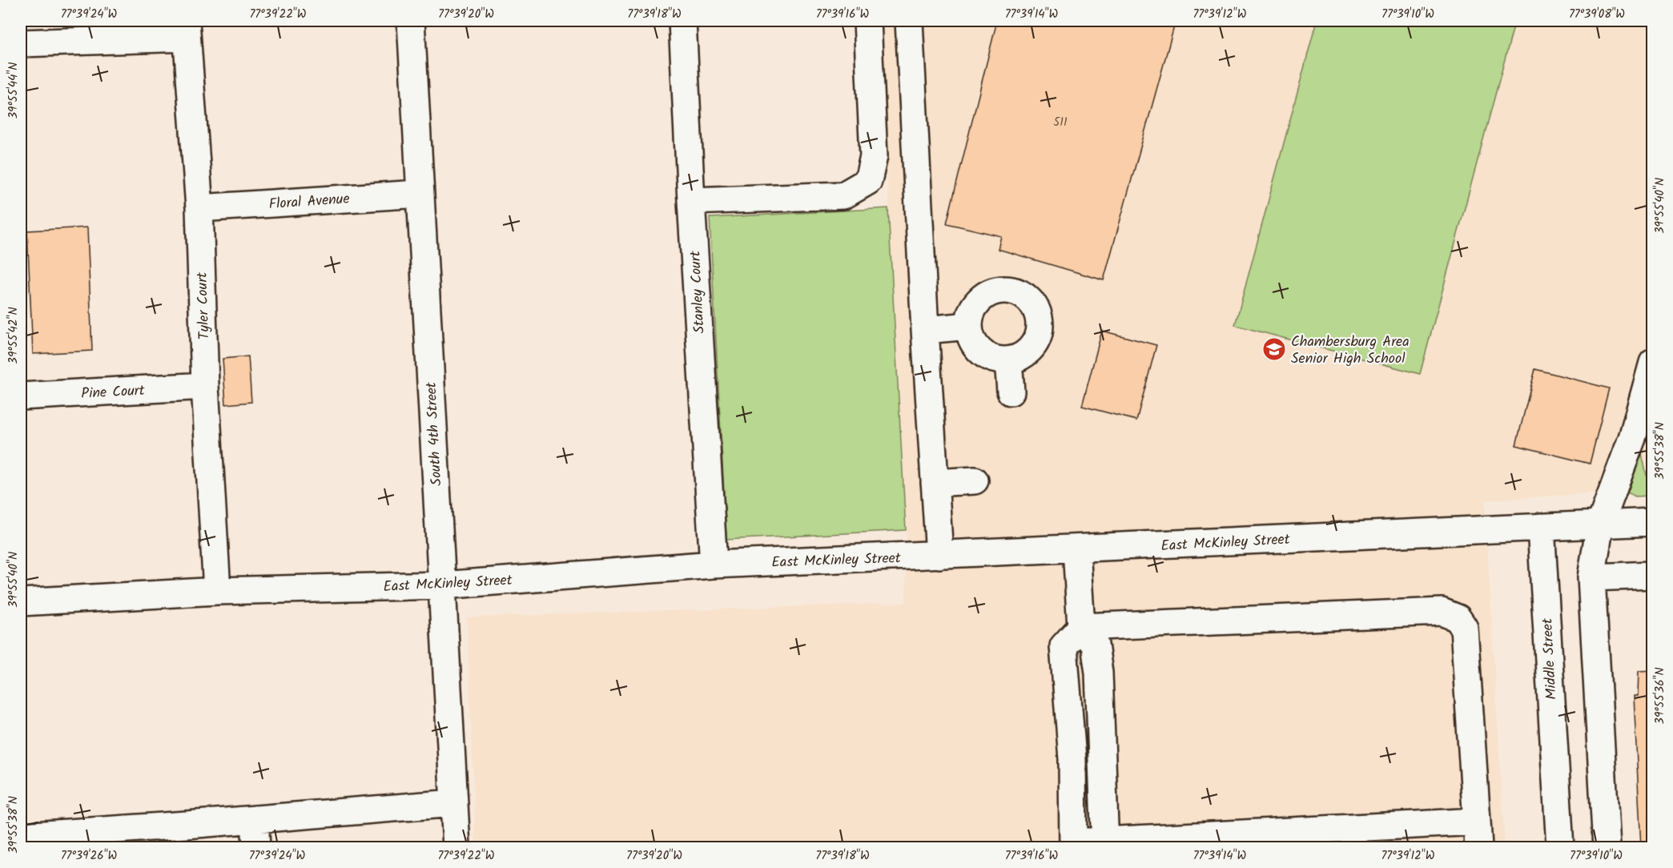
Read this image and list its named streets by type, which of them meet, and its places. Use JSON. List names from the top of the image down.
{
  "streets": {
    "street": [
      "Floral Avenue",
      "Stanley Court",
      "Tyler Court",
      "Pine Court",
      "South 4th Street",
      "East McKinley Street",
      "Middle Street"
    ]
  },
  "crossings": [
    ["Floral Avenue", "Tyler Court"],
    ["Floral Avenue", "South 4th Street"],
    ["Stanley Court", "East McKinley Street"],
    ["Tyler Court", "Pine Court"],
    ["Tyler Court", "East McKinley Street"],
    ["South 4th Street", "East McKinley Street"],
    ["East McKinley Street", "Middle Street"]
  ],
  "places": {
    "school or university": ["Chambersburg Area Senior High School"]
  },
  "house_numbers": ["511"],
  "coordinates": [
    "77°39'24\"W",
    "77°39'22\"W",
    "77°39'20\"W",
    "77°39'18\"W",
    "77°39'16\"W",
    "77°39'14\"W",
    "77°39'12\"W",
    "77°39'10\"W",
    "77°39'08\"W",
    "39°55'44\"N",
    "39°55'40\"N",
    "39°55'42\"N",
    "39°55'38\"N",
    "39°55'36\"N",
    "77°39'26\"W"
  ]
}
